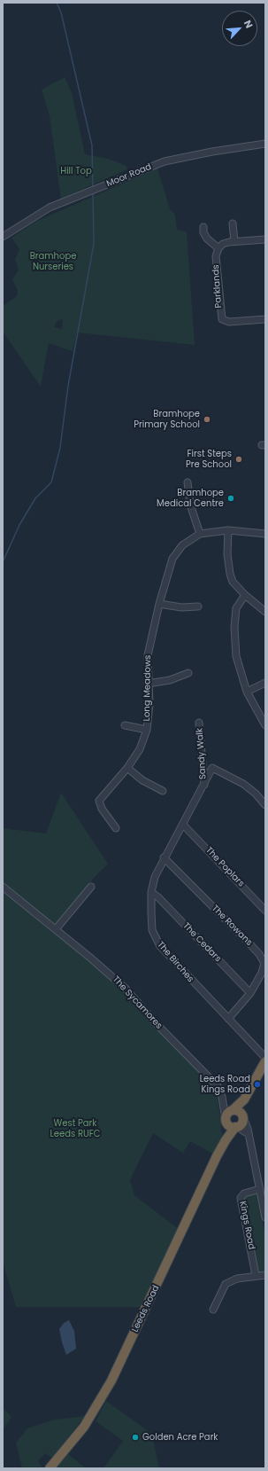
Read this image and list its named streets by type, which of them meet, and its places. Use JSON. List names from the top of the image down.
{
  "streets": {
    "highway": ["Leeds Road"],
    "street": [
      "Moor Road",
      "Parklands",
      "Long Meadows",
      "Sandy Walk",
      "The Poplars",
      "The Rowans",
      "The Cedars",
      "The Birches",
      "The Sycamores",
      "Kings Road"
    ]
  },
  "crossings": [
    ["Sandy Walk", "The Birches"],
    ["The Poplars", "The Birches"],
    ["The Rowans", "The Cedars"],
    ["The Rowans", "The Birches"],
    ["The Cedars", "The Birches"],
    ["The Sycamores", "Leeds Road"]
  ],
  "parks": ["Hill Top", "Bramhope Nurseries", "West Park Leeds RUFC"],
  "places": [
    "Bramhope Primary School",
    "First Steps Pre School",
    "Bramhope Medical Centre",
    "Leeds Road Kings Road",
    "Golden Acre Park"
  ],
  "north": "top right"
}
